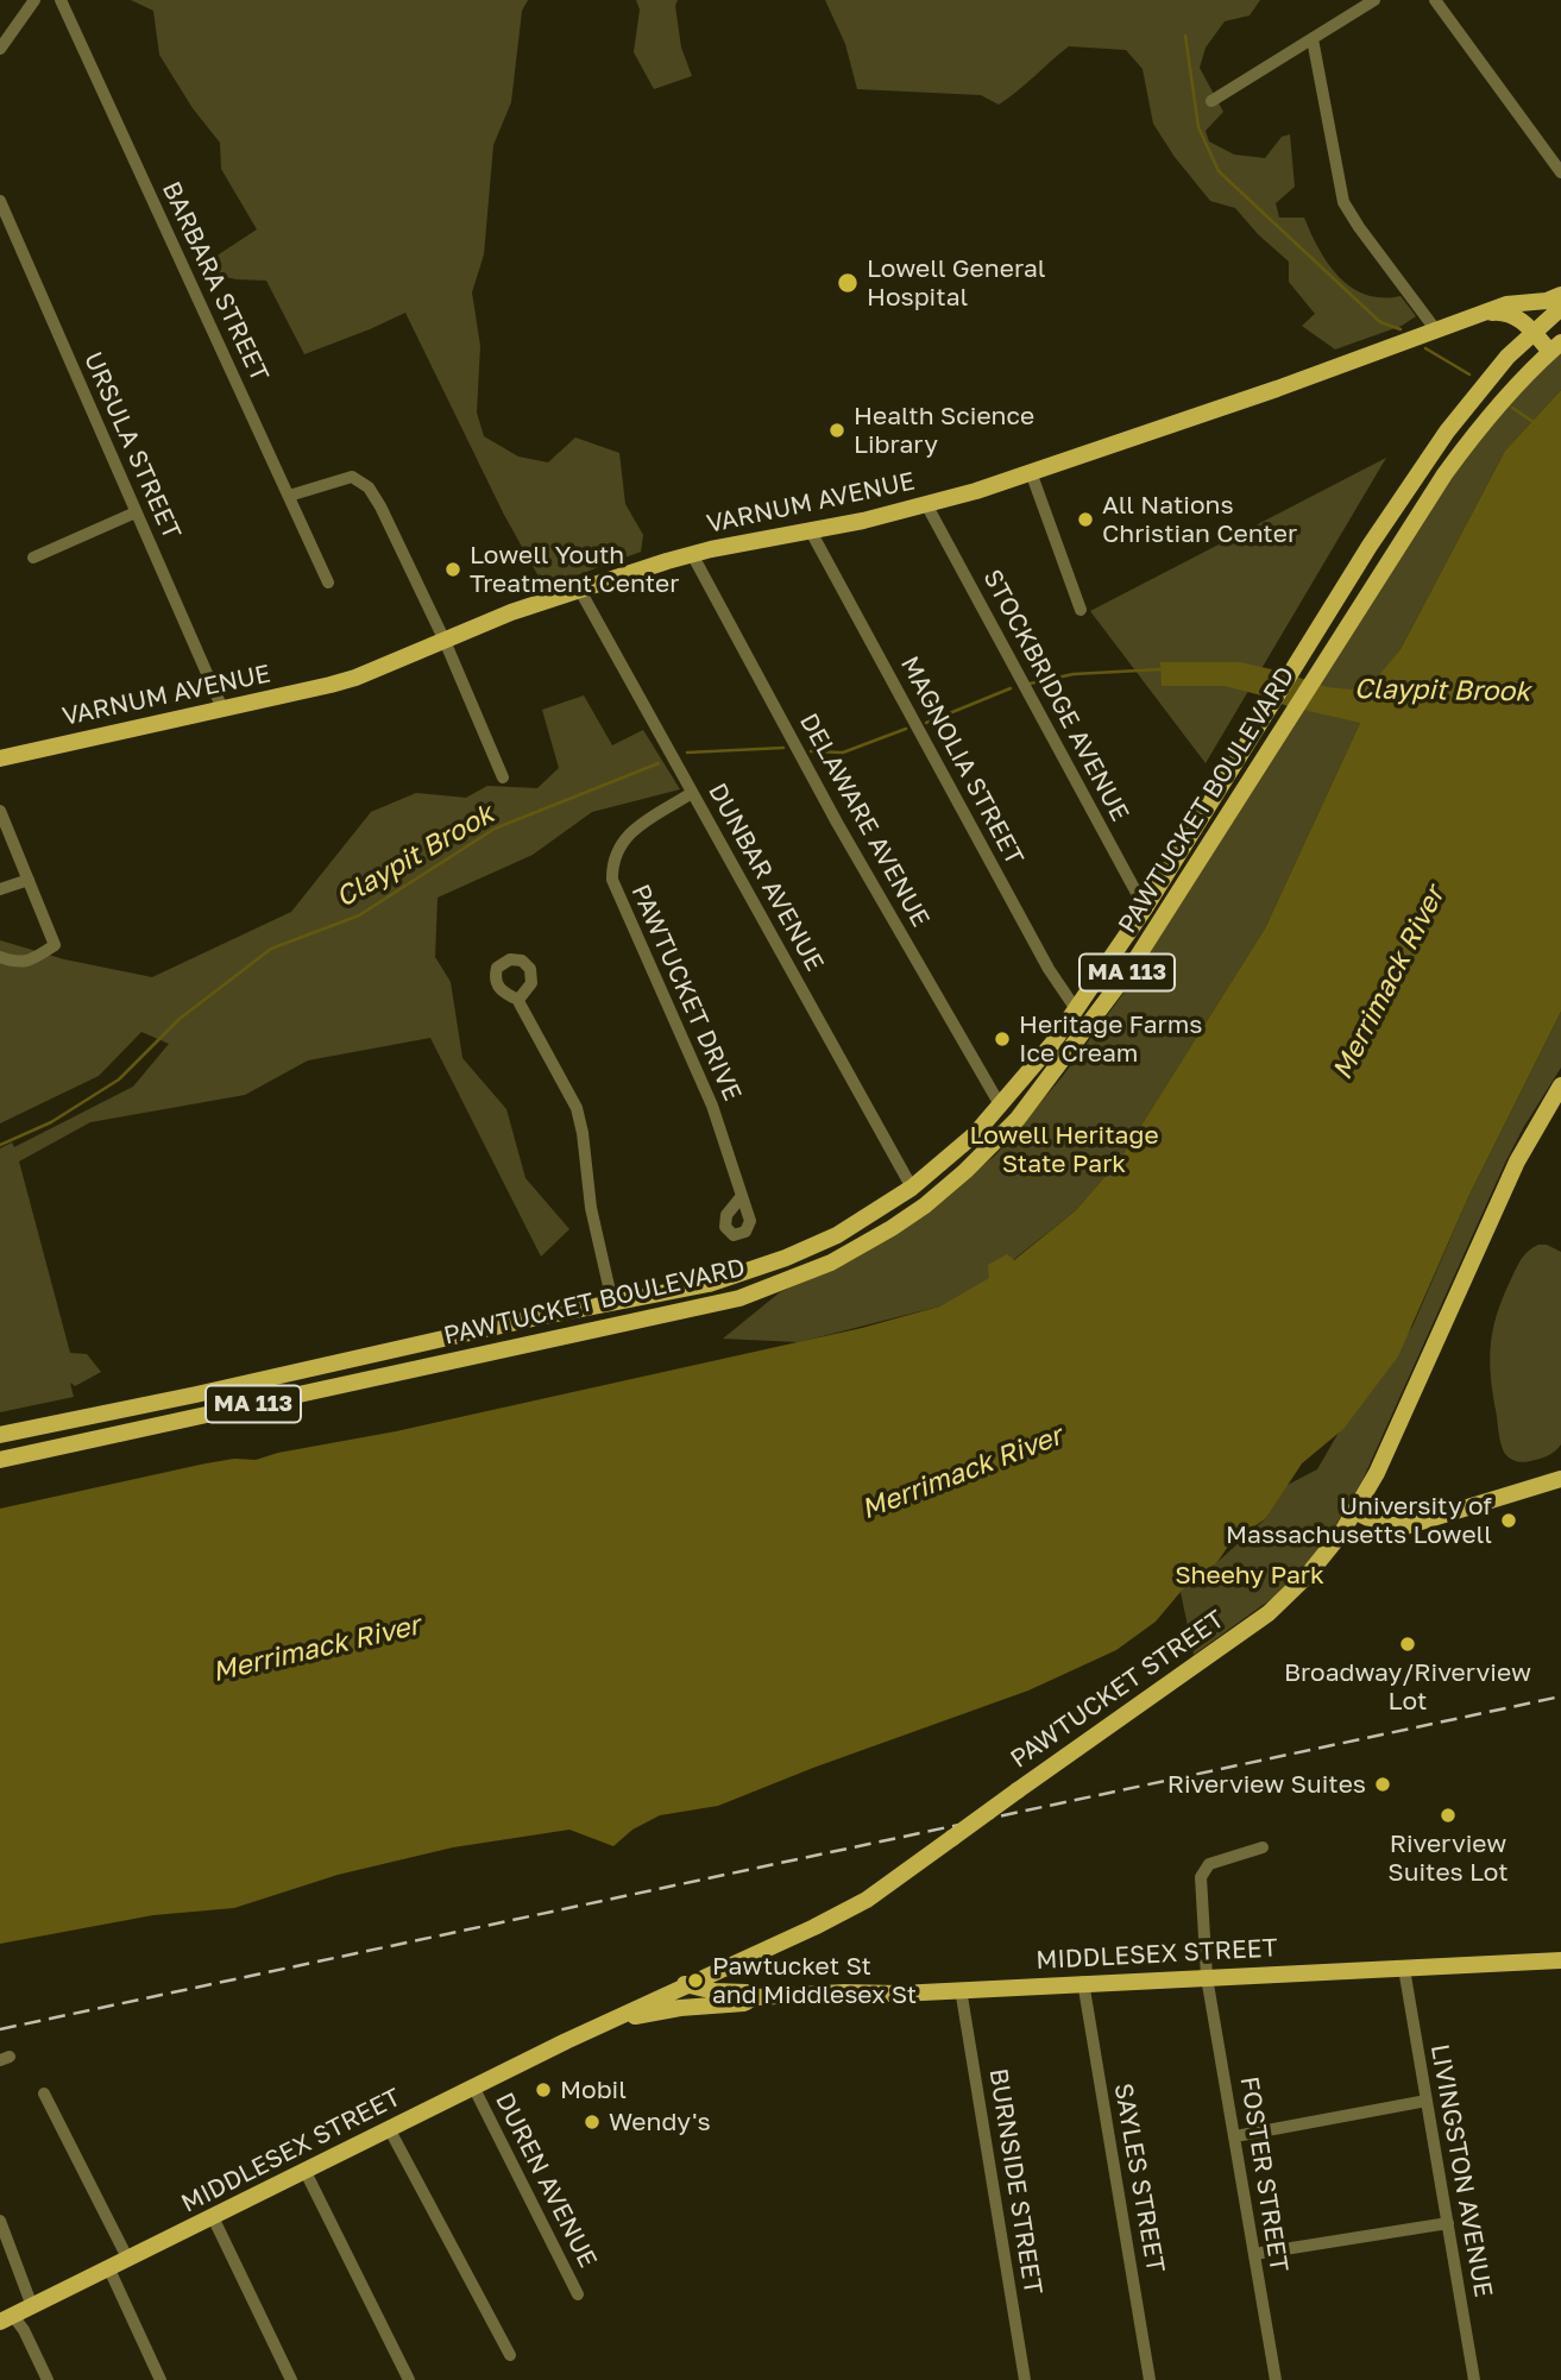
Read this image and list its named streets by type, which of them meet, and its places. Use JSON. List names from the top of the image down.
{
  "streets": {
    "main road": [
      "VARNUM AVENUE",
      "PAWTUCKET BOULEVARD",
      "MA 113",
      "PAWTUCKET STREET",
      "MIDDLESEX STREET"
    ],
    "street": [
      "BARBARA STREET",
      "URSULA STREET",
      "STOCKBRIDGE AVENUE",
      "MAGNOLIA STREET",
      "DELAWARE AVENUE",
      "DUNBAR AVENUE",
      "PAWTUCKET DRIVE",
      "LIVINGSTON AVENUE",
      "FOSTER STREET",
      "SAYLES STREET",
      "DUREN AVENUE",
      "BURNSIDE STREET"
    ]
  },
  "crossings": [
    ["URSULA STREET", "VARNUM AVENUE"],
    ["VARNUM AVENUE", "STOCKBRIDGE AVENUE"],
    ["VARNUM AVENUE", "MAGNOLIA STREET"],
    ["VARNUM AVENUE", "DELAWARE AVENUE"],
    ["VARNUM AVENUE", "DUNBAR AVENUE"],
    ["STOCKBRIDGE AVENUE", "PAWTUCKET BOULEVARD"],
    ["MAGNOLIA STREET", "PAWTUCKET BOULEVARD"],
    ["PAWTUCKET BOULEVARD", "DELAWARE AVENUE"],
    ["PAWTUCKET BOULEVARD", "DUNBAR AVENUE"],
    ["PAWTUCKET BOULEVARD", "MA 113"],
    ["DUNBAR AVENUE", "PAWTUCKET DRIVE"],
    ["PAWTUCKET STREET", "MIDDLESEX STREET"],
    ["MIDDLESEX STREET", "LIVINGSTON AVENUE"],
    ["MIDDLESEX STREET", "FOSTER STREET"],
    ["MIDDLESEX STREET", "SAYLES STREET"],
    ["MIDDLESEX STREET", "DUREN AVENUE"],
    ["MIDDLESEX STREET", "BURNSIDE STREET"]
  ],
  "water": ["Claypit Brook", "Merrimack River"],
  "parks": ["Lowell Heritage State Park", "Sheehy Park"],
  "places": [
    "Lowell General Hospital",
    "Health Science Library",
    "All Nations Christian Center",
    "Lowell Youth Treatment Center",
    "Heritage Farms Ice Cream",
    "University of Massachusetts Lowell",
    "Broadway/Riverview Lot",
    "Riverview Suites",
    "Riverview Suites Lot",
    "Pawtucket St and Middlesex St",
    "Mobil",
    "Wendy's"
  ]
}
